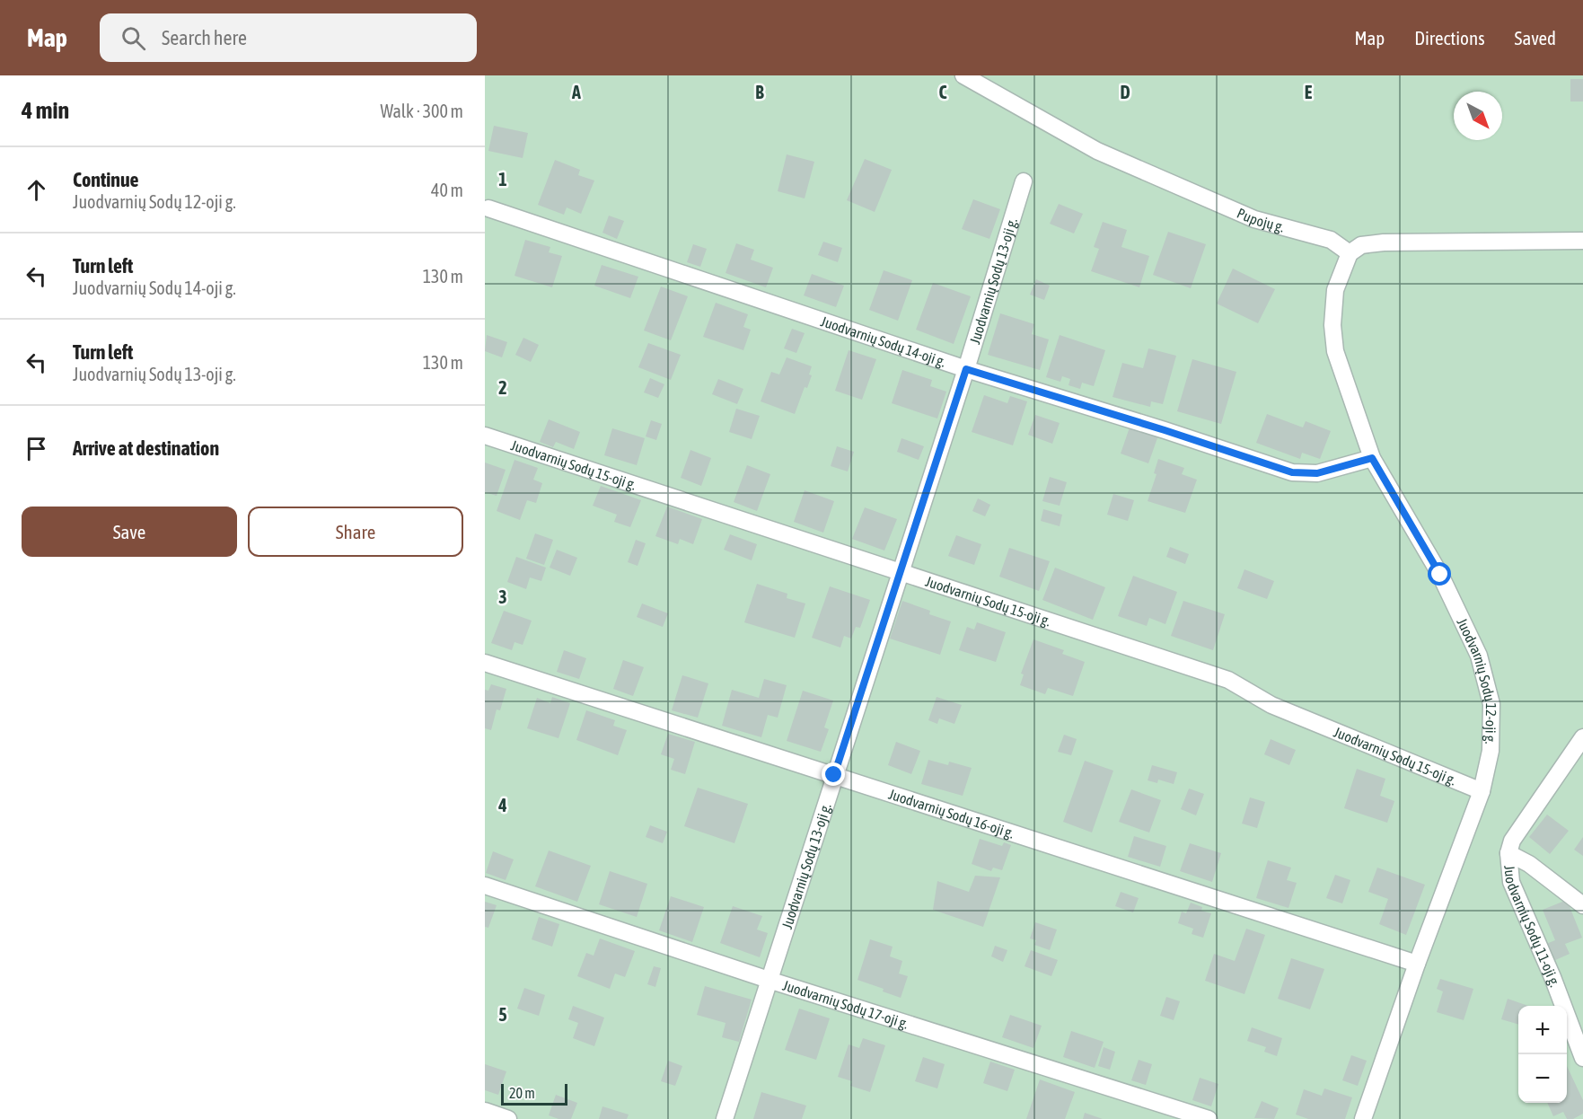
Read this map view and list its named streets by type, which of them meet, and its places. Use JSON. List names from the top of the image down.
{
  "streets": {
    "street": [
      "Pupojų g.",
      "Juodvarnių Sodų 13-oji g.",
      "Juodvarnių Sodų 14-oji g.",
      "Juodvarnių Sodų 15-oji g.",
      "Juodvarnių Sodų 12-oji g.",
      "Juodvarnių Sodų 16-oji g.",
      "Juodvarnių Sodų 11-oji g.",
      "Juodvarnių Sodų 17-oji g."
    ]
  },
  "crossings": [
    ["Pupojų g.", "Juodvarnių Sodų 12-oji g."],
    ["Juodvarnių Sodų 13-oji g.", "Juodvarnių Sodų 14-oji g."],
    ["Juodvarnių Sodų 13-oji g.", "Juodvarnių Sodų 15-oji g."],
    ["Juodvarnių Sodų 13-oji g.", "Juodvarnių Sodų 16-oji g."],
    ["Juodvarnių Sodų 13-oji g.", "Juodvarnių Sodų 17-oji g."],
    ["Juodvarnių Sodų 14-oji g.", "Juodvarnių Sodų 12-oji g."],
    ["Juodvarnių Sodų 15-oji g.", "Juodvarnių Sodų 12-oji g."],
    ["Juodvarnių Sodų 12-oji g.", "Juodvarnių Sodų 16-oji g."]
  ],
  "scale_bar": "20 m",
  "north": "bottom right",
  "page": {
    "header": "Map",
    "search": "Search here",
    "nav": ["Map", "Directions", "Saved"],
    "heading": ["4 min", "Walk · 300 m"],
    "list": [
      ["Continue", "Juodvarnių Sodų 12-oji g.", "40 m"],
      ["Turn left", "Juodvarnių Sodų 14-oji g.", "130 m"],
      ["Turn left", "Juodvarnių Sodų 13-oji g.", "130 m"],
      "Arrive at destination"
    ],
    "buttons": ["Save", "Share"],
    "map_buttons": ["+", "−"],
    "scale": "20 m"
  },
  "grid": {
    "columns": [
      "A",
      "B",
      "C",
      "D",
      "E"
    ],
    "rows": [
      "1",
      "2",
      "3",
      "4",
      "5"
    ]
  }
}
